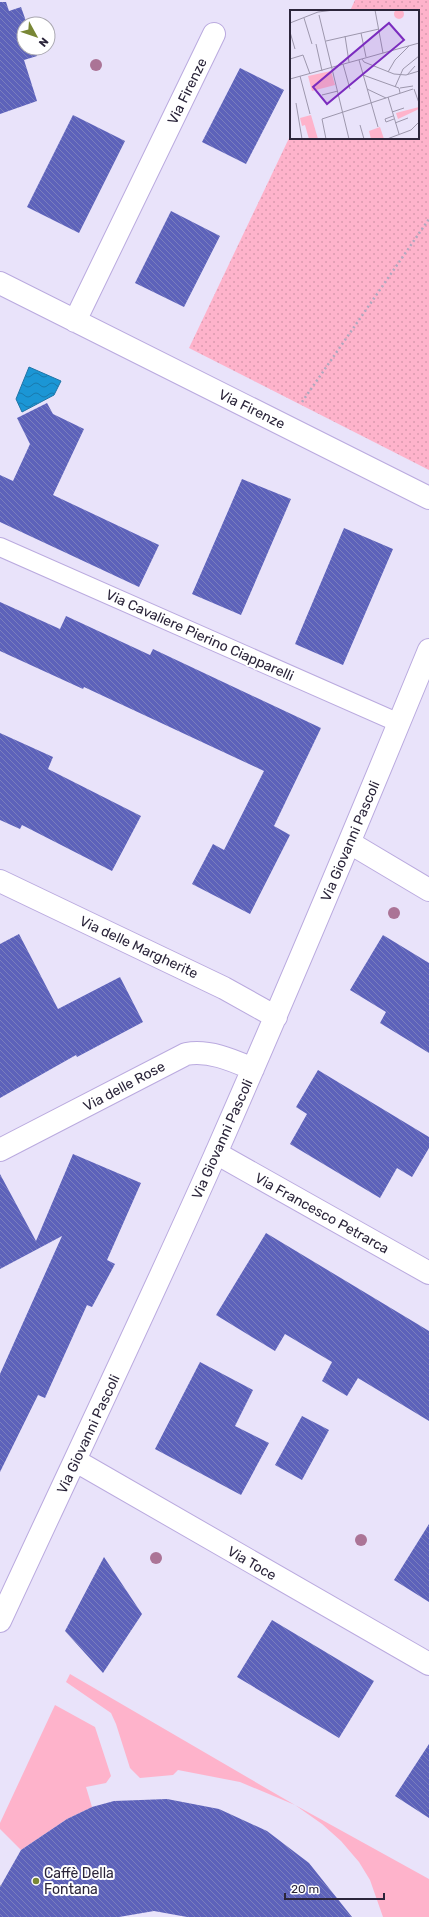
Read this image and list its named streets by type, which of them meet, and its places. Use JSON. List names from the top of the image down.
{
  "streets": {
    "street": [
      "Via Firenze",
      "Via Giovanni Pascoli",
      "Via delle Margherite",
      "Via delle Rose",
      "Via Francesco Petrarca",
      "Via Toce"
    ],
    "lane": ["Via Cavaliere Pierino Ciapparelli"]
  },
  "crossings": [
    ["Via Cavaliere Pierino Ciapparelli", "Via Giovanni Pascoli"],
    ["Via Giovanni Pascoli", "Via delle Margherite"],
    ["Via Giovanni Pascoli", "Via delle Rose"],
    ["Via Giovanni Pascoli", "Via Francesco Petrarca"],
    ["Via Giovanni Pascoli", "Via Toce"]
  ],
  "places": ["Caffè Della Fontana"],
  "scale_bar": "20 m",
  "north": "bottom right"
}
